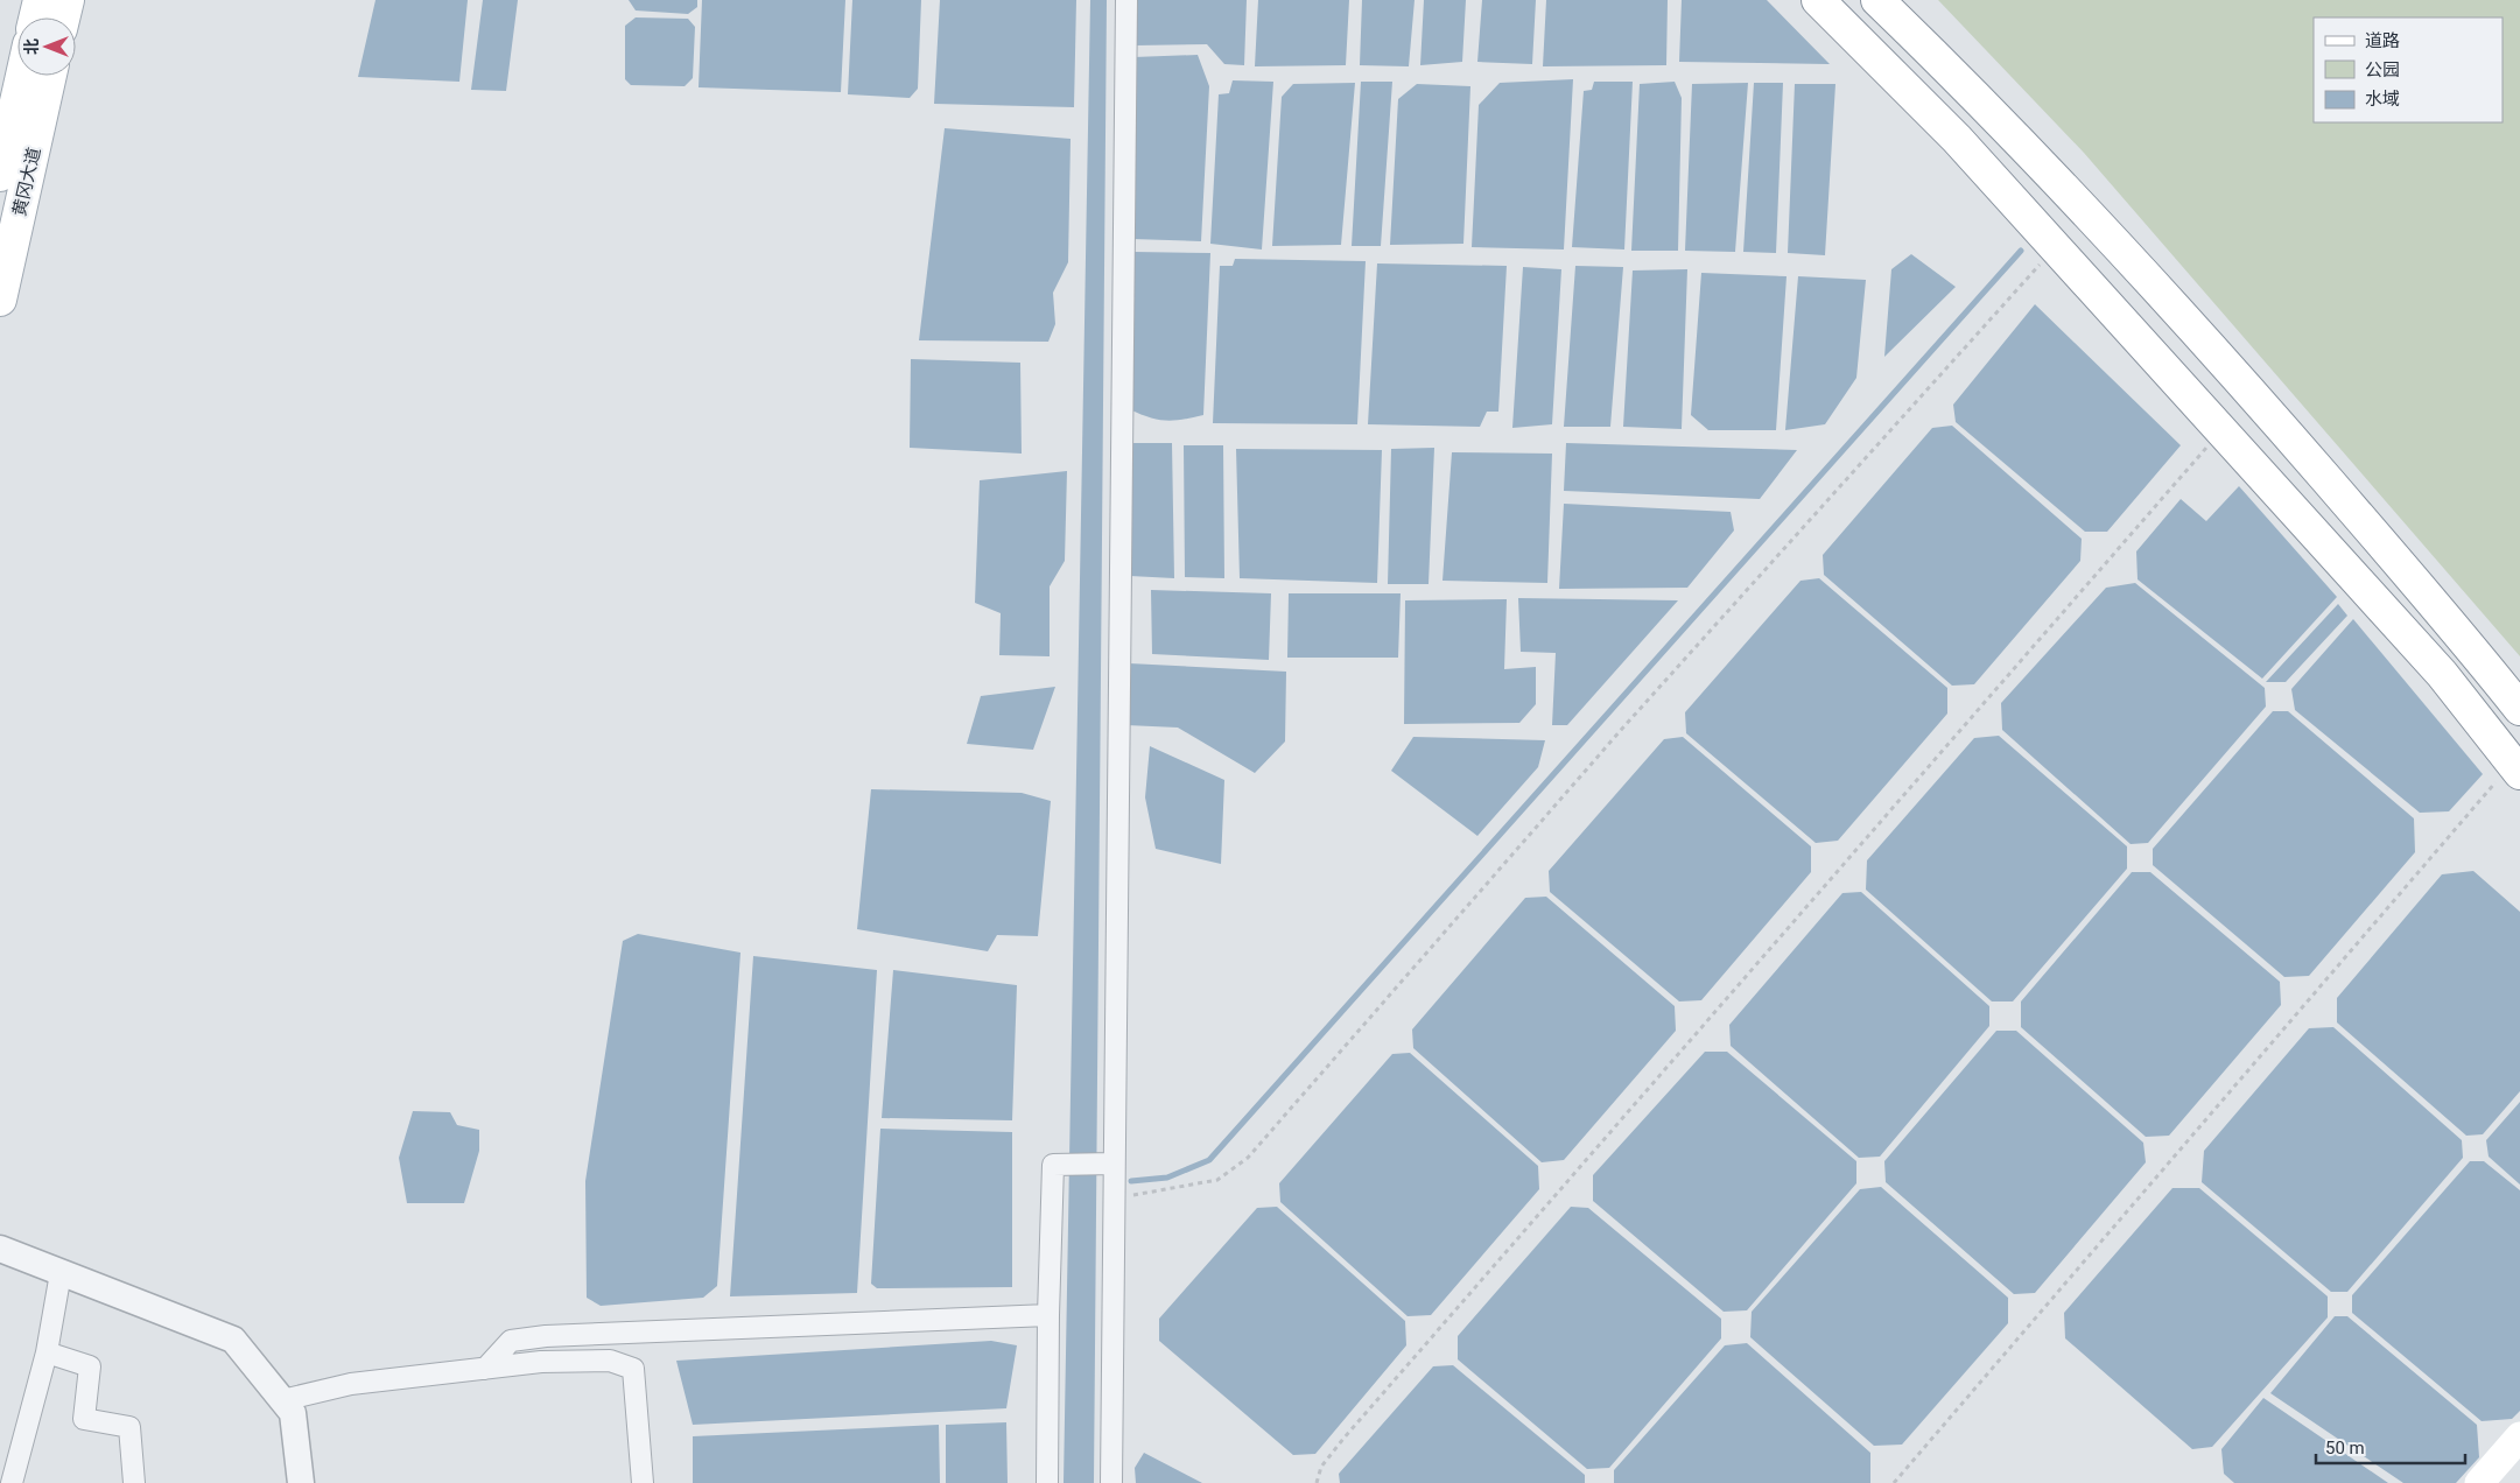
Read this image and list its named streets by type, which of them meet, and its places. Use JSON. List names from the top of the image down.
{
  "streets": {
    "main road": ["黄冈大道"]
  },
  "legend": ["道路", "公园", "水域"],
  "scale_bar": "50 m",
  "north": "left"
}
